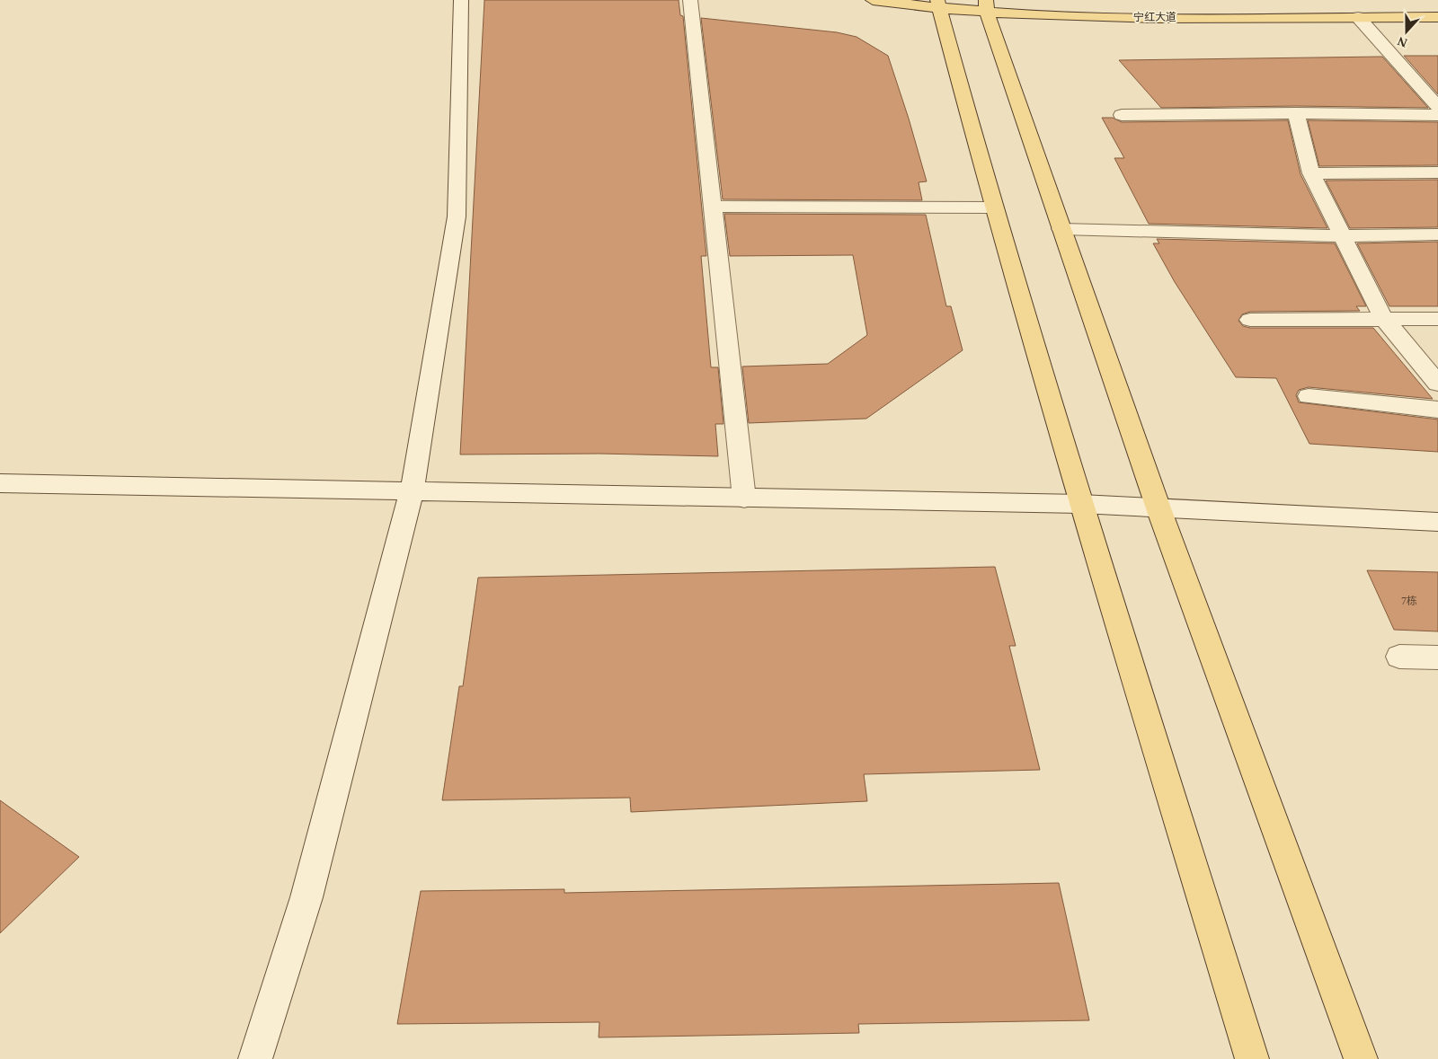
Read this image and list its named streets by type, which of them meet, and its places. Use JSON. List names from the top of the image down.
{
  "streets": {
    "main road": ["宁红大道"]
  },
  "house_numbers": ["7栋"],
  "north": "bottom"
}
